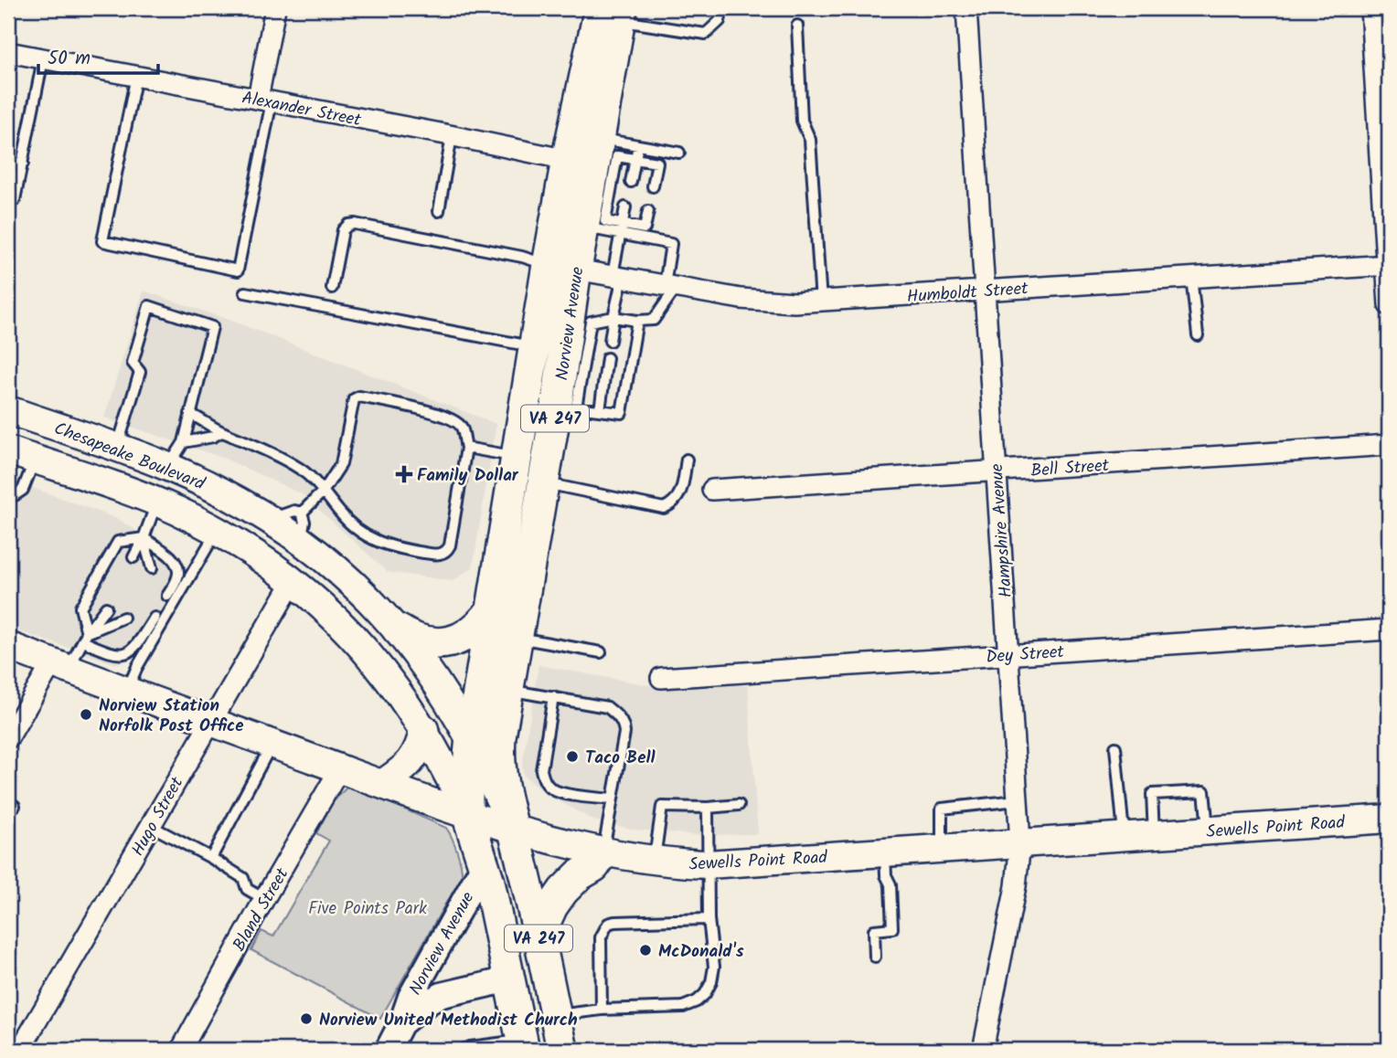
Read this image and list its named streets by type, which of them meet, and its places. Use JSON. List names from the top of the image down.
{
  "streets": {
    "main road": [
      "Norview Avenue",
      "VA 247",
      "Chesapeake Boulevard",
      "Sewells Point Road"
    ],
    "street": [
      "Alexander Street",
      "Humboldt Street",
      "Bell Street",
      "Hampshire Avenue",
      "Dey Street",
      "Hugo Street",
      "Bland Street"
    ]
  },
  "crossings": [
    ["Alexander Street", "Norview Avenue"],
    ["Humboldt Street", "Norview Avenue"],
    ["Humboldt Street", "Hampshire Avenue"],
    ["Norview Avenue", "Chesapeake Boulevard"],
    ["Norview Avenue", "Sewells Point Road"],
    ["Chesapeake Boulevard", "Hugo Street"],
    ["Chesapeake Boulevard", "Sewells Point Road"],
    ["Bell Street", "Hampshire Avenue"],
    ["Hampshire Avenue", "Dey Street"],
    ["Hampshire Avenue", "Sewells Point Road"],
    ["Hugo Street", "Sewells Point Road"],
    ["Sewells Point Road", "Bland Street"]
  ],
  "parks": ["Five Points Park"],
  "places": {
    "health": ["Family Dollar"],
    "other": [
      "Norview Station Norfolk Post Office",
      "Taco Bell",
      "McDonald's",
      "Norview United Methodist Church"
    ]
  },
  "scale_bar": "50 m"
}
